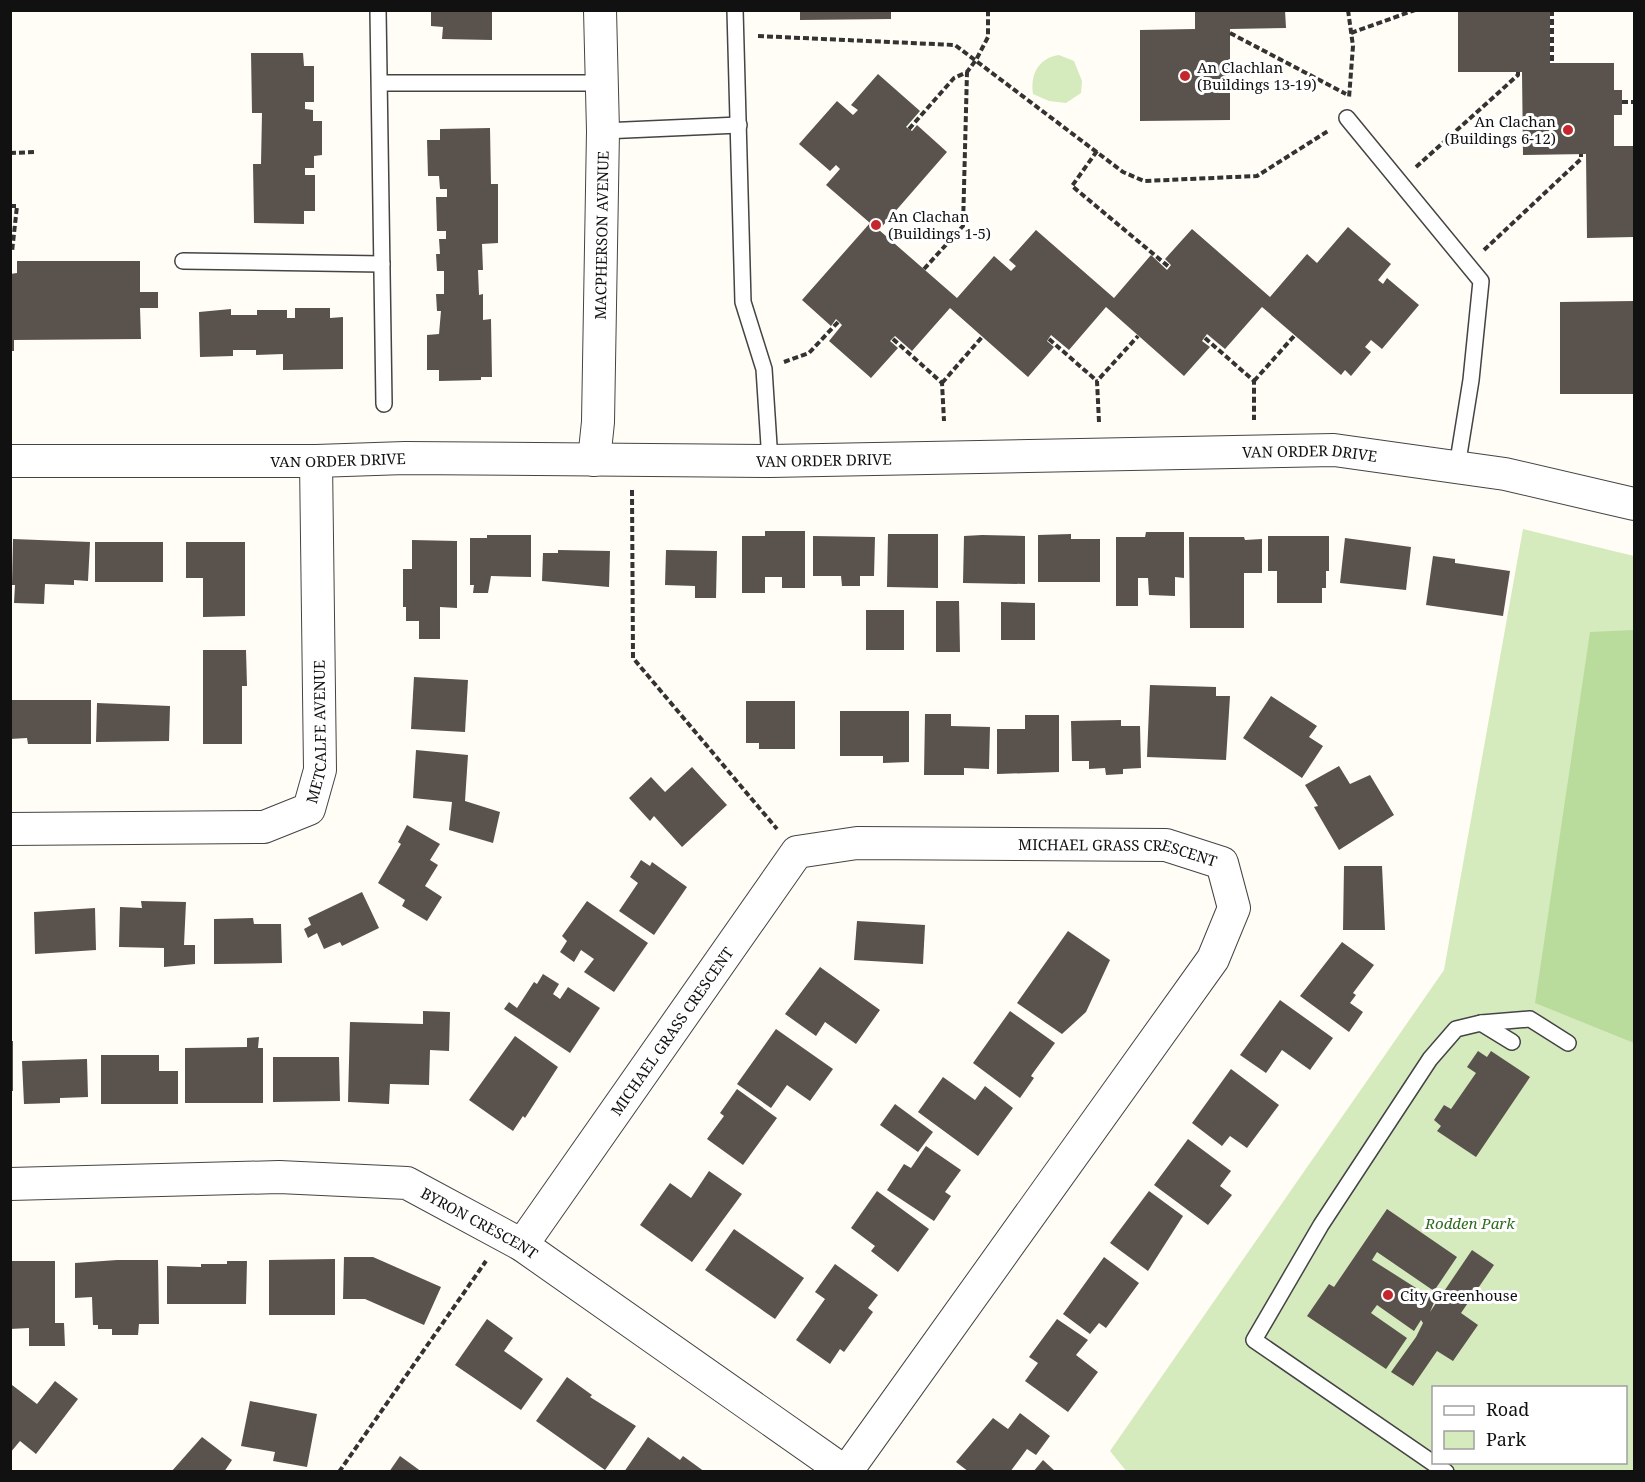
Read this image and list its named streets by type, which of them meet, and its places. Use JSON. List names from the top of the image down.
{
  "streets": {
    "street": [
      "MACPHERSON AVENUE",
      "VAN ORDER DRIVE",
      "METCALFE AVENUE",
      "MICHAEL GRASS CRESCENT",
      "BYRON CRESCENT"
    ]
  },
  "crossings": [
    ["MACPHERSON AVENUE", "VAN ORDER DRIVE"],
    ["VAN ORDER DRIVE", "METCALFE AVENUE"],
    ["MICHAEL GRASS CRESCENT", "BYRON CRESCENT"]
  ],
  "parks": ["Rodden Park"],
  "places": [
    "An Clachlan (Buildings 13-19)",
    "An Clachan (Buildings 6-12)",
    "An Clachan (Buildings 1-5)",
    "City Greenhouse"
  ],
  "legend": ["Road", "Park"]
}
